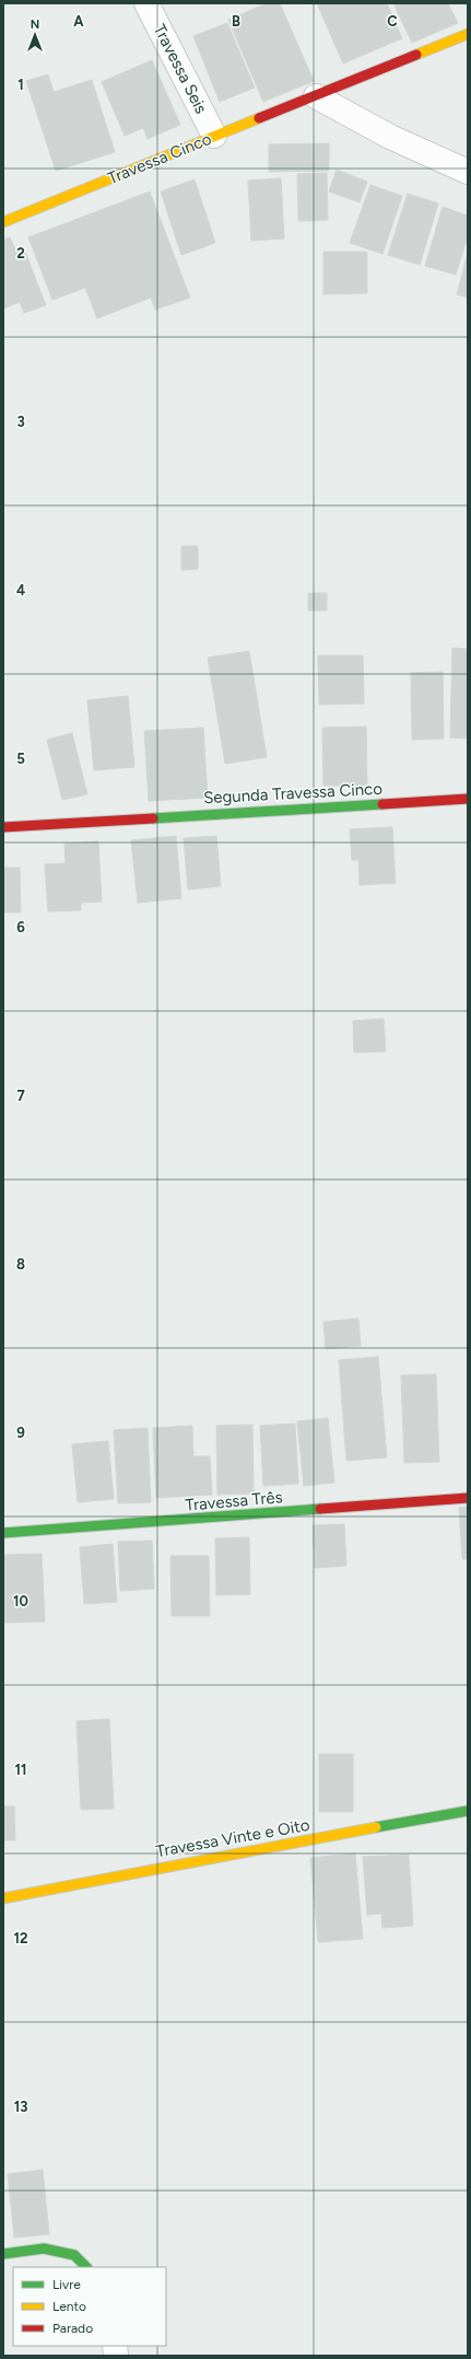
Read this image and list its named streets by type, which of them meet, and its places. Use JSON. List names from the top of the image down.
{
  "streets": {
    "street": [
      "Travessa Seis",
      "Travessa Cinco",
      "Segunda Travessa Cinco",
      "Travessa Três",
      "Travessa Vinte e Oito"
    ]
  },
  "crossings": [
    ["Travessa Seis", "Travessa Cinco"]
  ],
  "legend": ["Livre", "Lento", "Parado"],
  "north": "top",
  "grid": {
    "columns": ["A", "B", "C"],
    "rows": [
      "1",
      "2",
      "3",
      "4",
      "5",
      "6",
      "7",
      "8",
      "9",
      "10",
      "11",
      "12",
      "13"
    ]
  }
}
